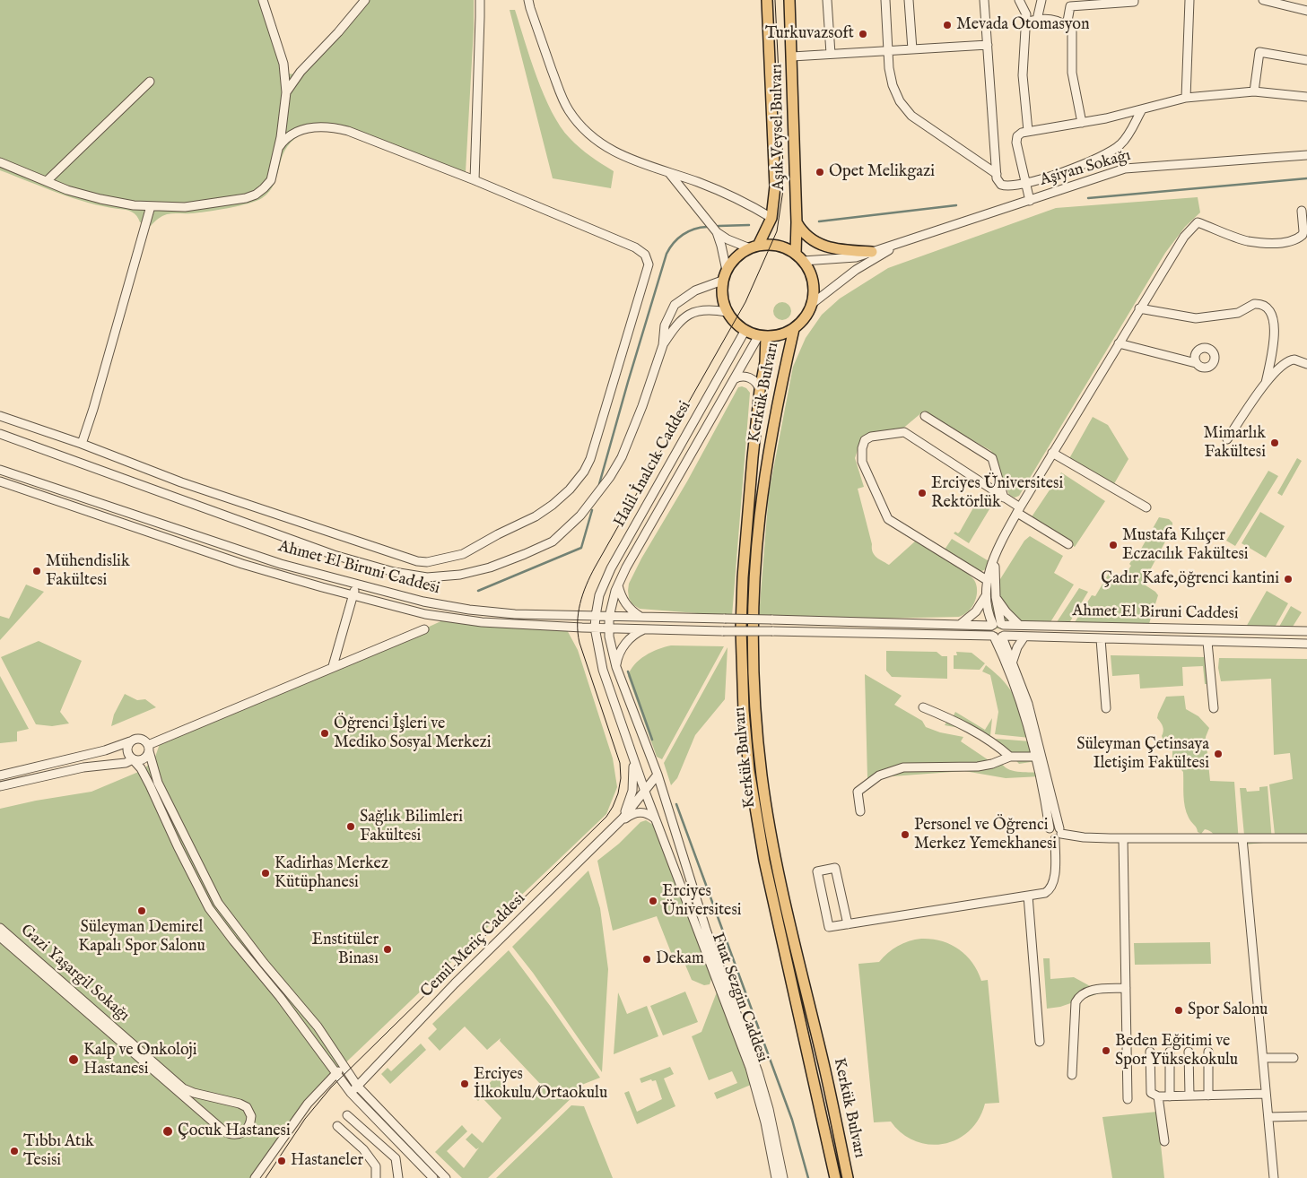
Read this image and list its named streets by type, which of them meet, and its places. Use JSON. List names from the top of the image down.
{
  "streets": {
    "main road": ["Aşık Veysel Bulvarı", "Kerkük Bulvarı"],
    "street": [
      "Aşiyan Sokağı",
      "Halil İnalcık Caddesi",
      "Ahmet El Biruni Caddesi",
      "Cemil Meriç Caddesi",
      "Gazi Yaşargil Sokağı",
      "Fuat Sezgin Caddesi"
    ]
  },
  "crossings": [
    ["Aşık Veysel Bulvarı", "Aşiyan Sokağı"],
    ["Aşık Veysel Bulvarı", "Kerkük Bulvarı"],
    ["Aşık Veysel Bulvarı", "Halil İnalcık Caddesi"],
    ["Aşiyan Sokağı", "Kerkük Bulvarı"],
    ["Aşiyan Sokağı", "Halil İnalcık Caddesi"],
    ["Kerkük Bulvarı", "Halil İnalcık Caddesi"],
    ["Halil İnalcık Caddesi", "Ahmet El Biruni Caddesi"],
    ["Halil İnalcık Caddesi", "Fuat Sezgin Caddesi"],
    ["Ahmet El Biruni Caddesi", "Fuat Sezgin Caddesi"]
  ],
  "places": [
    "Mevada Otomasyon",
    "Turkuvazsoft",
    "Opet Melikgazi",
    "Mimarlık Fakültesi",
    "Erciyes Üniversitesi Rektörlük",
    "Mustafa Kılıçer Eczacılık Fakültesi",
    "Mühendislik Fakültesi",
    "Çadır Kafe,öğrenci kantini",
    "Öğrenci İşleri ve Mediko Sosyal Merkezi",
    "Süleyman Çetinsaya Iletişim Fakültesi",
    "Sağlık Bilimleri Fakültesi",
    "Personel ve Öğrenci Merkez Yemekhanesi",
    "Kadirhas Merkez Kütüphanesi",
    "Erciyes Üniversitesi",
    "Süleyman Demirel Kapalı Spor Salonu",
    "Enstitüler Binası",
    "Dekam",
    "Spor Salonu",
    "Beden Eğitimi ve Spor Yüksekokulu",
    "Kalp ve Onkoloji Hastanesi",
    "Erciyes İlkokulu/Ortaokulu",
    "Çocuk Hastanesi",
    "Tıbbı Atık Tesisi",
    "Hastaneler"
  ]
}
